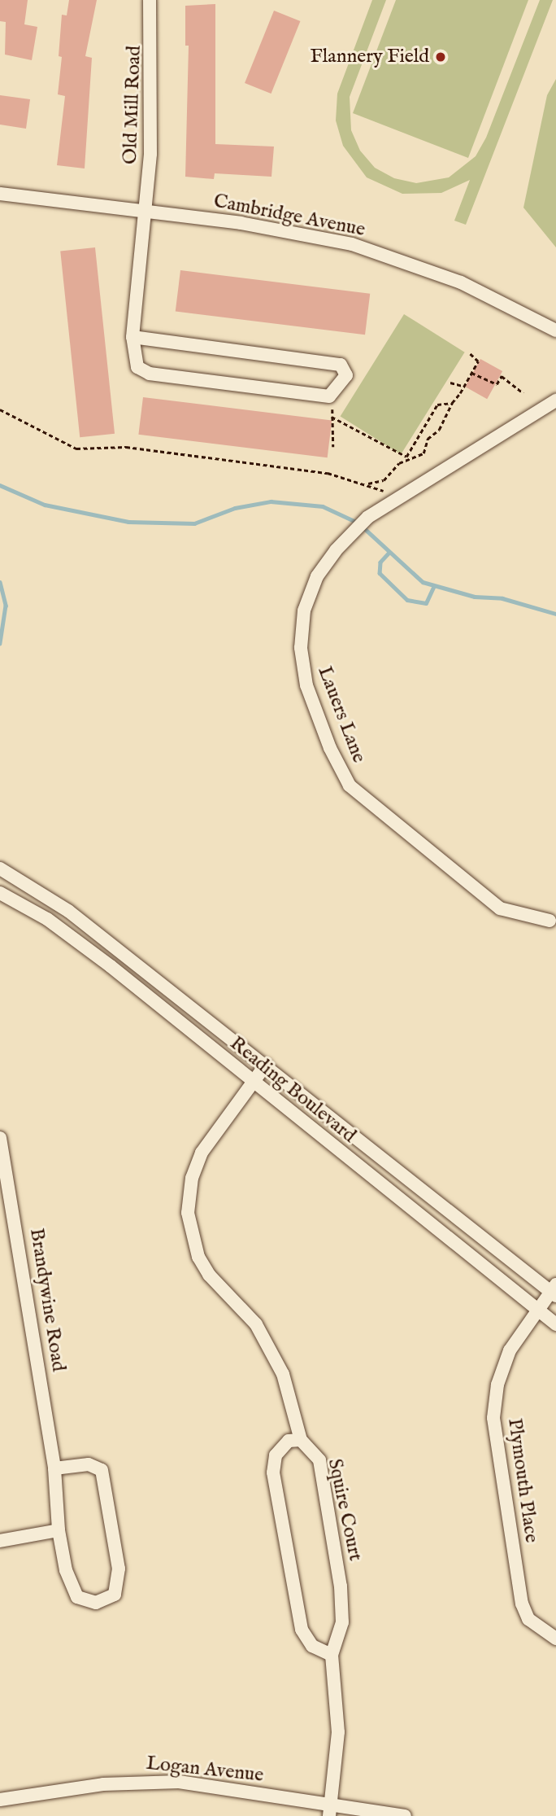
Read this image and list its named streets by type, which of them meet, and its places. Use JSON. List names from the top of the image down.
{
  "streets": {
    "street": [
      "Old Mill Road",
      "Cambridge Avenue",
      "Lauers Lane",
      "Reading Boulevard",
      "Brandywine Road",
      "Plymouth Place",
      "Squire Court",
      "Logan Avenue"
    ]
  },
  "crossings": [
    ["Old Mill Road", "Cambridge Avenue"],
    ["Reading Boulevard", "Plymouth Place"],
    ["Reading Boulevard", "Squire Court"],
    ["Squire Court", "Logan Avenue"]
  ],
  "places": ["Flannery Field"]
}
